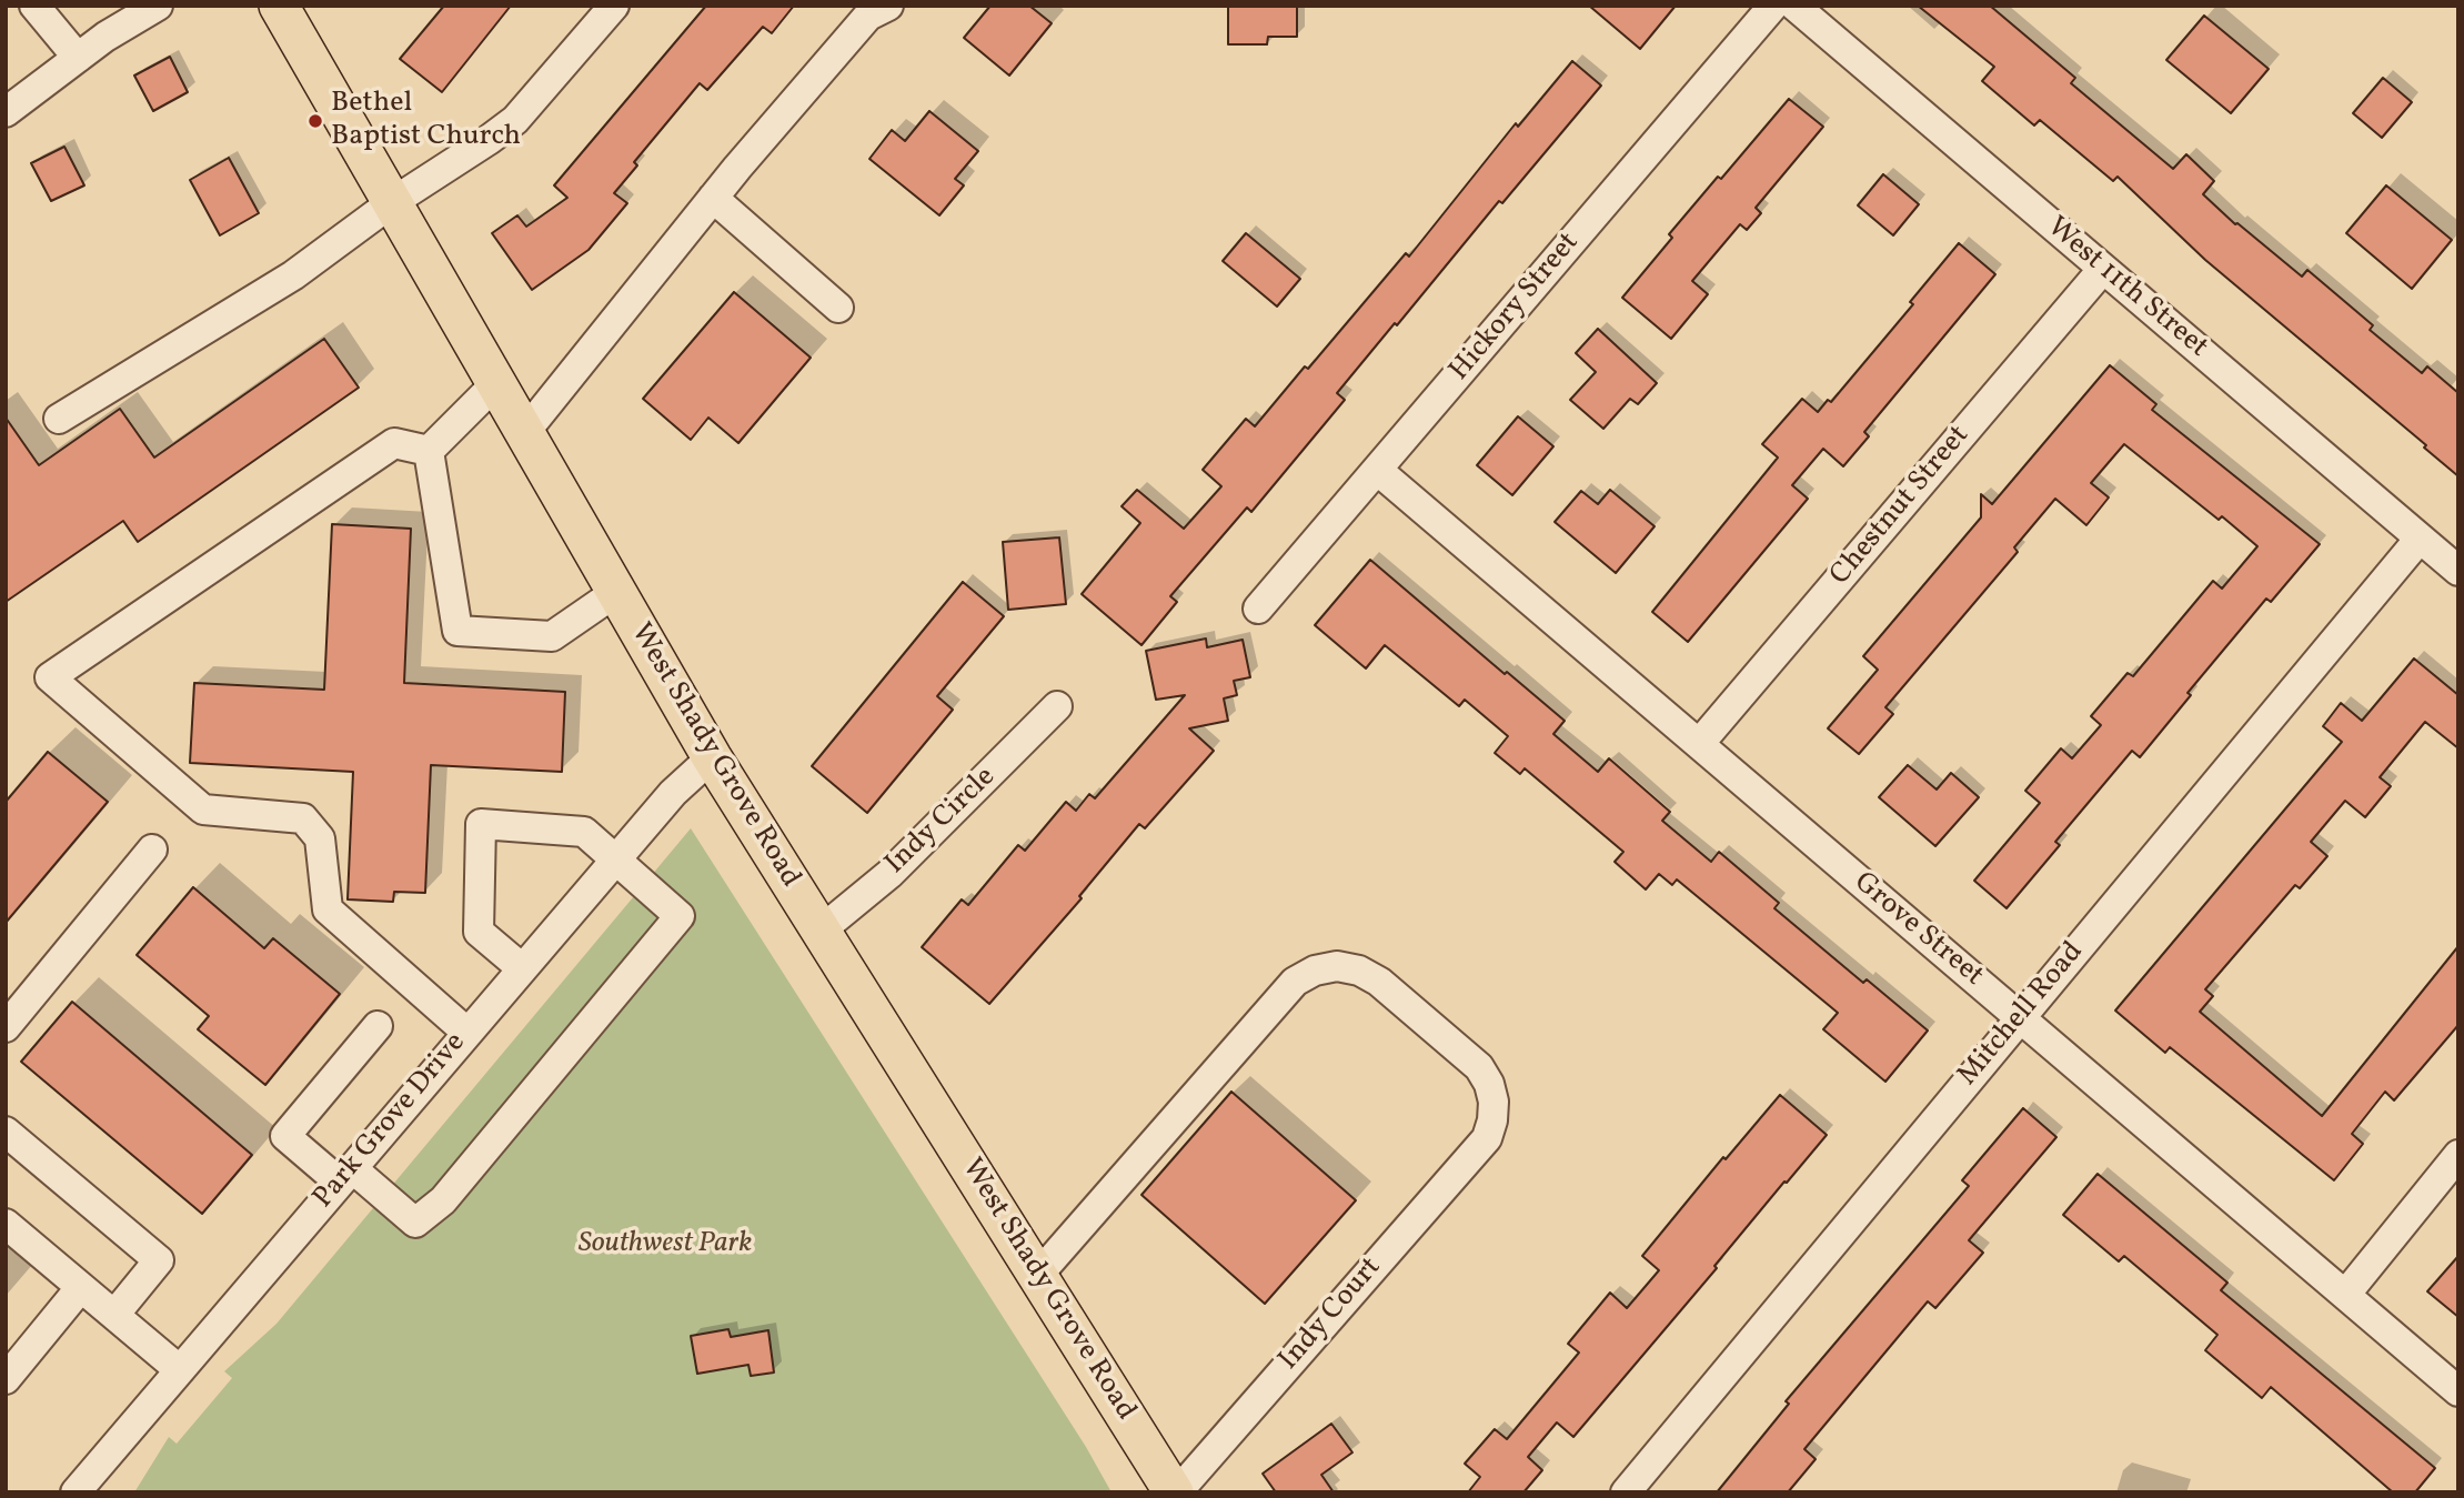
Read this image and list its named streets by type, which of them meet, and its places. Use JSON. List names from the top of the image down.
{
  "streets": {
    "main road": ["West Shady Grove Road"],
    "street": [
      "West 11th Street",
      "Hickory Street",
      "Chestnut Street",
      "Indy Circle",
      "Grove Street",
      "Mitchell Road",
      "Park Grove Drive",
      "Indy Court"
    ]
  },
  "crossings": [
    ["West 11th Street", "Chestnut Street"],
    ["West 11th Street", "Mitchell Road"],
    ["Hickory Street", "Grove Street"],
    ["Chestnut Street", "Grove Street"],
    ["West Shady Grove Road", "Indy Circle"],
    ["West Shady Grove Road", "Park Grove Drive"],
    ["West Shady Grove Road", "Indy Court"],
    ["Grove Street", "Mitchell Road"]
  ],
  "parks": ["Southwest Park"],
  "places": ["Bethel Baptist Church"]
}
